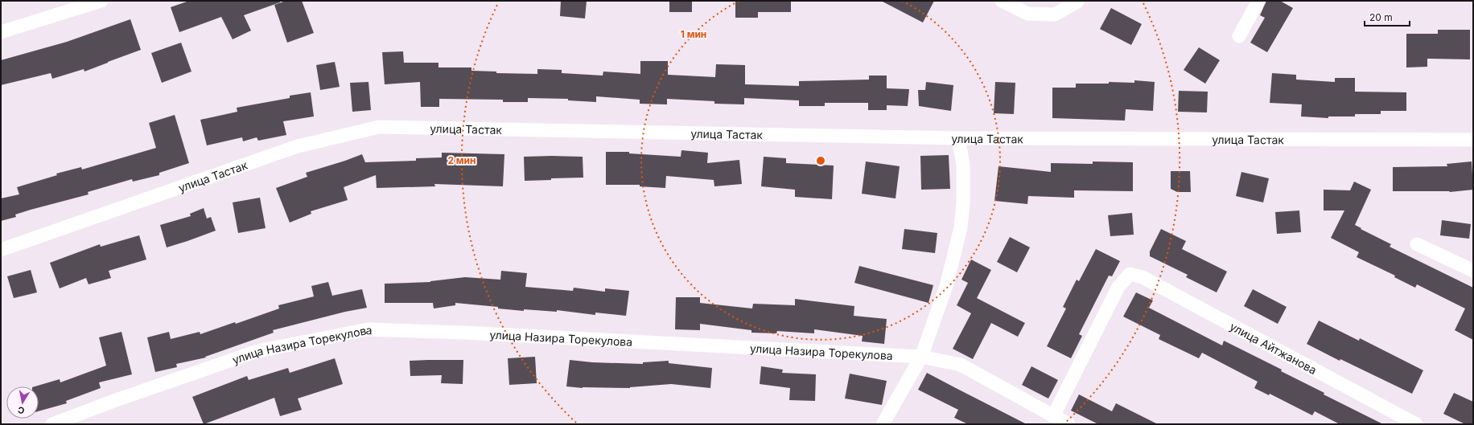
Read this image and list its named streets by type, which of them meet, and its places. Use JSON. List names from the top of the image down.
{
  "streets": {
    "street": ["улица Тастак", "улица Назира Торекулова", "улица Айтжанова"]
  },
  "crossings": [
    ["улица Назира Торекулова", "улица Айтжанова"]
  ],
  "scale_bar": "20 m",
  "north": "bottom",
  "rings": ["1 мин", "2 мин"]
}
